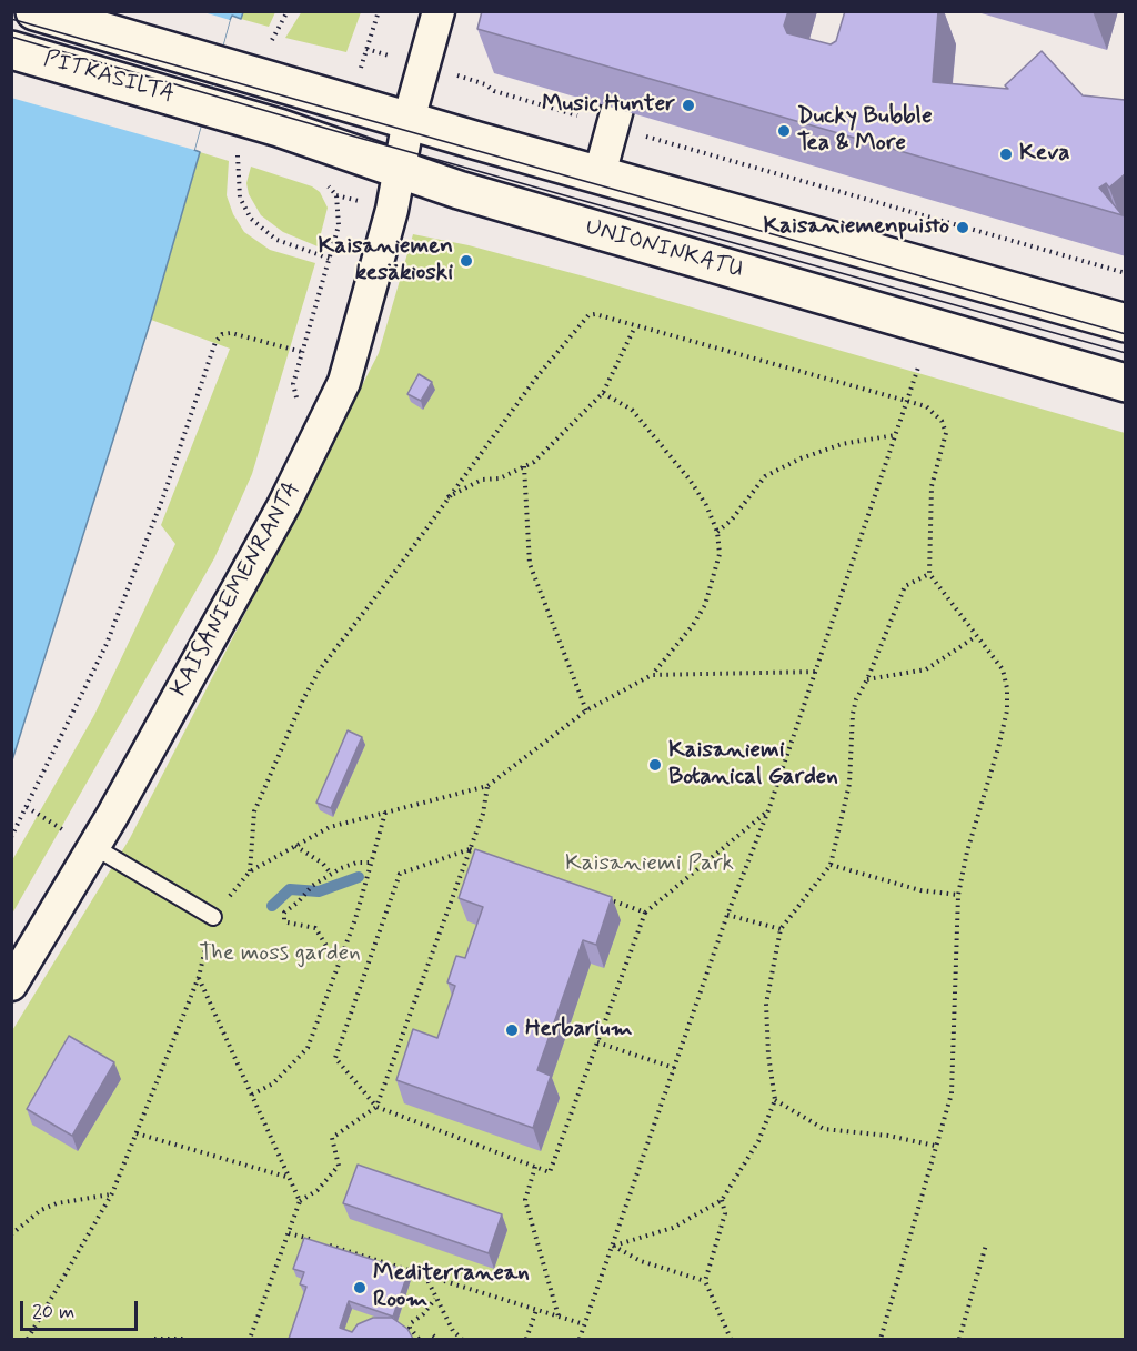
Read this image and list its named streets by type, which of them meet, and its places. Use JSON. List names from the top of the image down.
{
  "streets": {
    "main road": ["PITKÄSILTA", "UNIONINKATU"],
    "street": ["KAISANIEMENRANTA"]
  },
  "crossings": [
    ["PITKÄSILTA", "UNIONINKATU"],
    ["PITKÄSILTA", "KAISANIEMENRANTA"],
    ["UNIONINKATU", "KAISANIEMENRANTA"]
  ],
  "parks": ["Kaisaniemi Park", "The moss garden"],
  "places": [
    "Music Hunter",
    "Ducky Bubble Tea & More",
    "Keva",
    "Kaisaniemenpuisto",
    "Kaisaniemen kesäkioski",
    "Kaisaniemi Botanical Garden",
    "Herbarium",
    "Mediterranean Room"
  ],
  "scale_bar": "20 m"
}
